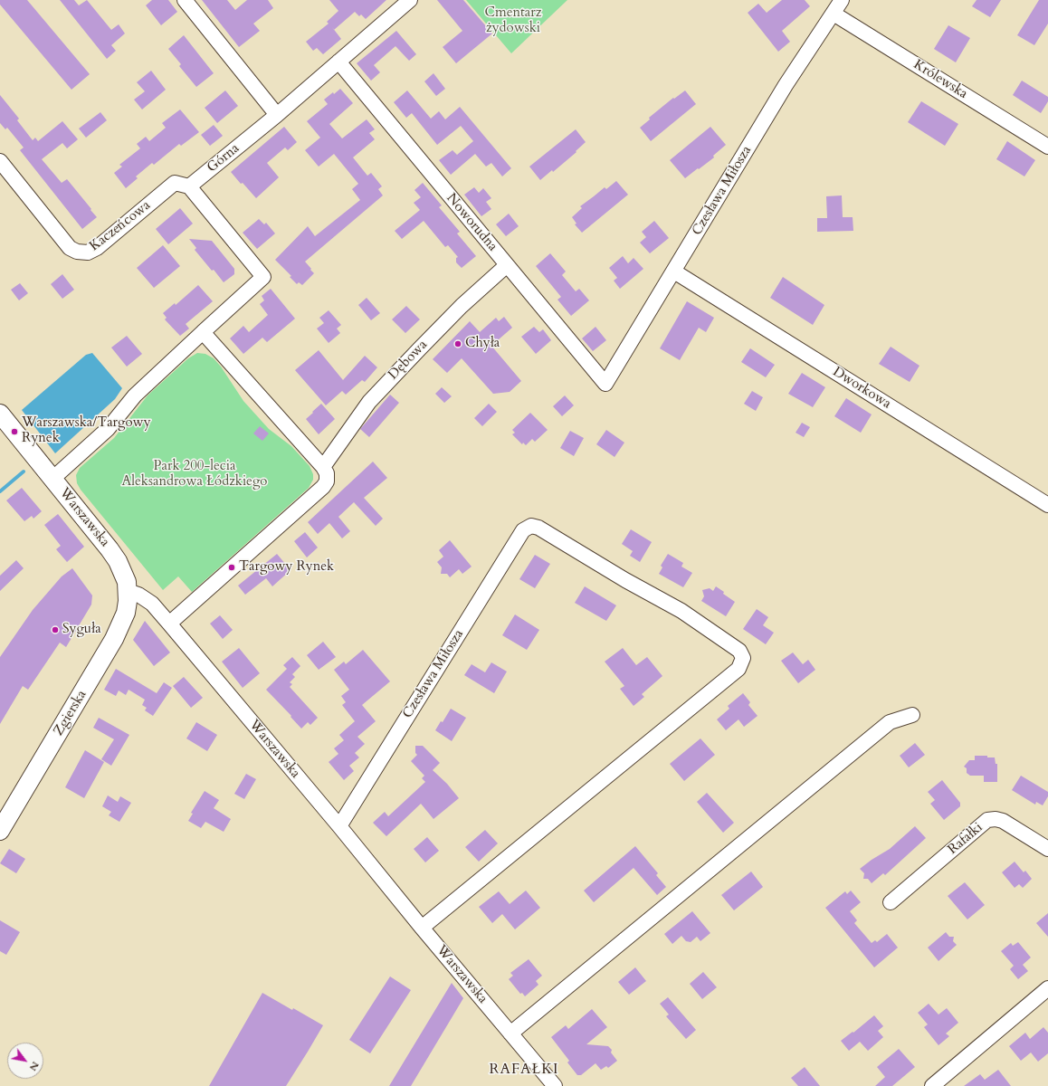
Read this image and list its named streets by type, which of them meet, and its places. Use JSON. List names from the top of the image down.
{
  "streets": {
    "main road": ["Warszawska", "Zgierska"],
    "street": [
      "Królewska",
      "Górna",
      "Czesława Miłosza",
      "Noworudna",
      "Kaczeńcowa",
      "Dębowa",
      "Dworkowa",
      "Rafałki"
    ]
  },
  "crossings": [
    ["Królewska", "Czesława Miłosza"],
    ["Górna", "Noworudna"],
    ["Górna", "Kaczeńcowa"],
    ["Czesława Miłosza", "Noworudna"],
    ["Czesława Miłosza", "Dworkowa"],
    ["Czesława Miłosza", "Warszawska"],
    ["Noworudna", "Dębowa"],
    ["Warszawska", "Zgierska"]
  ],
  "districts": ["RAFAŁKI"],
  "parks": ["Cmentarz żydowski", "Park 200-lecia Aleksandrowa Łódzkiego"],
  "places": [
    "Chyła",
    "Warszawska/Targowy Rynek",
    "Targowy Rynek",
    "Syguła"
  ],
  "north": "bottom right"
}
